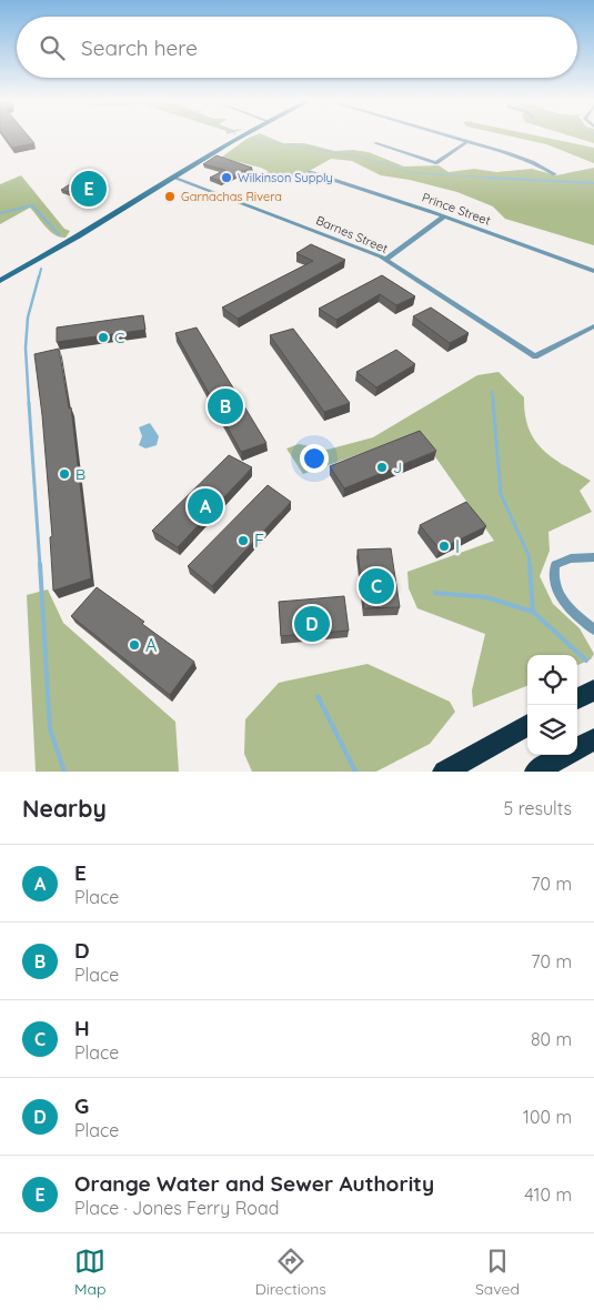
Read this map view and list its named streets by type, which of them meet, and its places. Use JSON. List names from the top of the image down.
{
  "streets": {
    "street": ["Prince Street", "Barnes Street"]
  },
  "places": [
    "Wilkinson Supply",
    "Garnachas Rivera",
    "C",
    "J",
    "B",
    "F",
    "I",
    "A"
  ],
  "page": {
    "search": "Search here",
    "pins": [
      "E",
      "B",
      "A",
      "C",
      "D"
    ],
    "heading": ["Nearby", "5 results"],
    "list": [
      {
        "mark": "A",
        "name": "E",
        "note": "Place",
        "value": "70 m"
      },
      {
        "mark": "B",
        "name": "D",
        "note": "Place",
        "value": "70 m"
      },
      {
        "mark": "C",
        "name": "H",
        "note": "Place",
        "value": "80 m"
      },
      {
        "mark": "D",
        "name": "G",
        "note": "Place",
        "value": "100 m"
      },
      {
        "mark": "E",
        "name": "Orange Water and Sewer Authority",
        "note": "Place · Jones Ferry Road",
        "value": "410 m"
      }
    ],
    "nav": ["Map", "Directions", "Saved"]
  }
}
